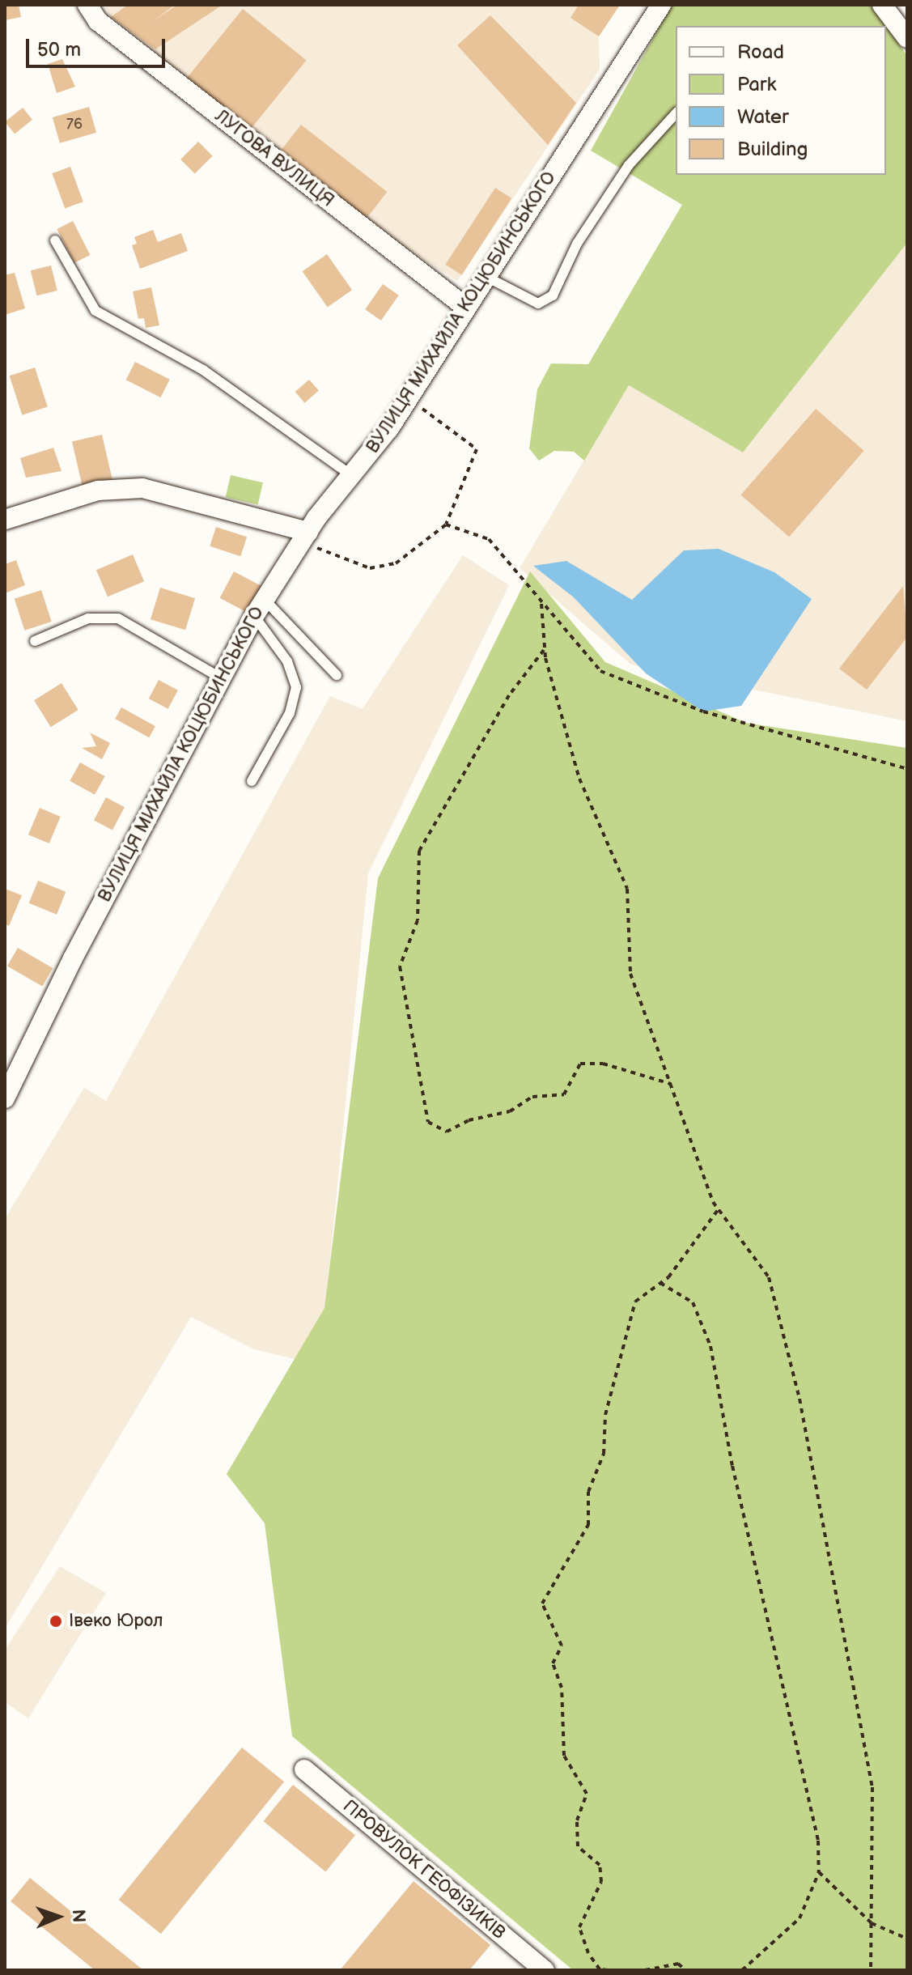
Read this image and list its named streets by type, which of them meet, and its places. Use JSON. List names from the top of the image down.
{
  "streets": {
    "street": ["ЛУГОВА ВУЛИЦЯ", "ВУЛИЦЯ МИХАЙЛА КОЦЮБИНСЬКОГО", "ПРОВУЛОК ГЕОФІЗИКІВ"]
  },
  "crossings": [
    ["ЛУГОВА ВУЛИЦЯ", "ВУЛИЦЯ МИХАЙЛА КОЦЮБИНСЬКОГО"]
  ],
  "places": ["Івеко Юрол"],
  "house_numbers": ["76"],
  "legend": [
    "Road",
    "Park",
    "Water",
    "Building"
  ],
  "scale_bar": "50 m",
  "north": "right"
}
